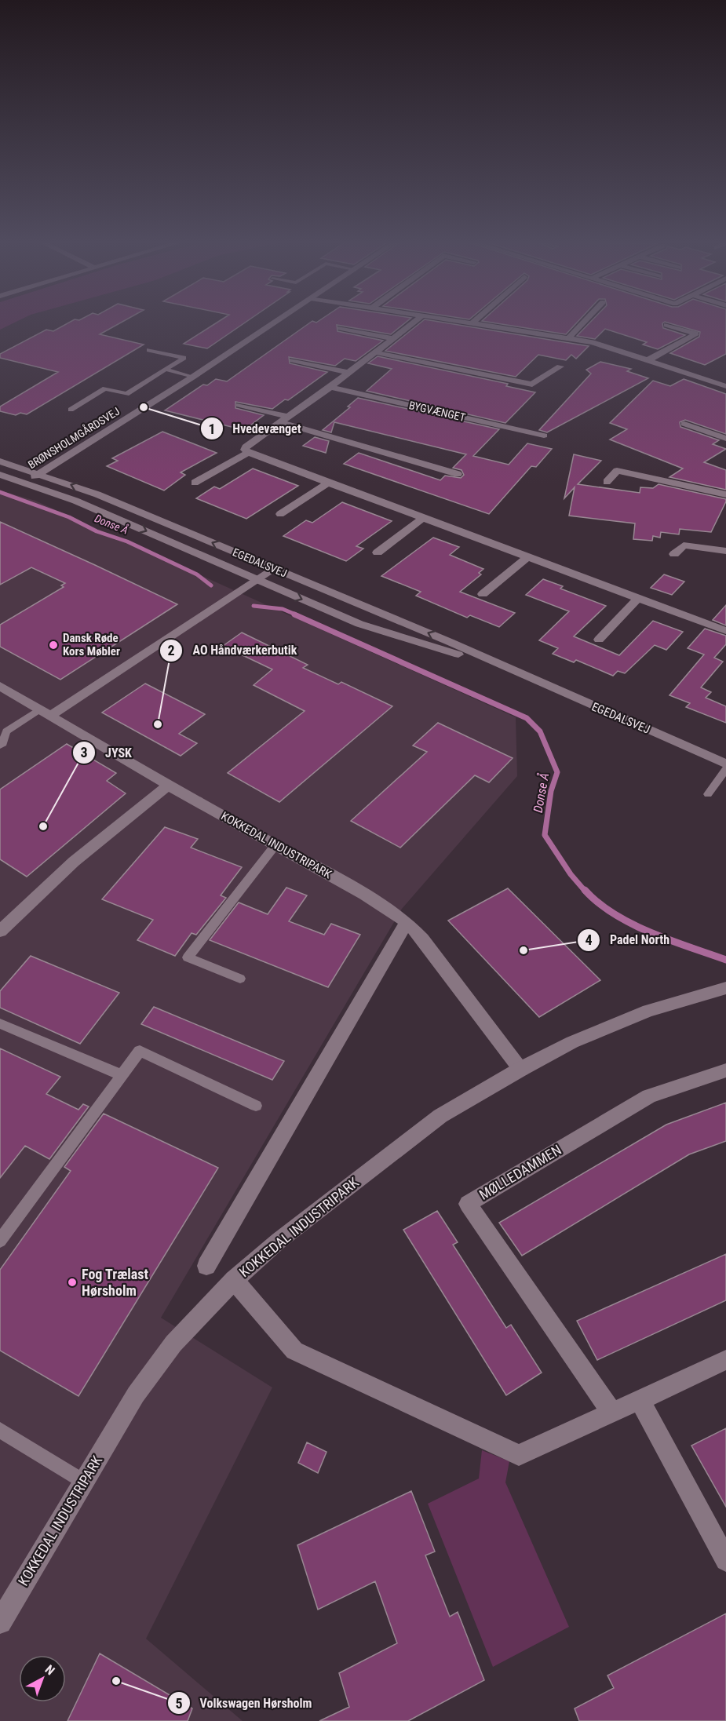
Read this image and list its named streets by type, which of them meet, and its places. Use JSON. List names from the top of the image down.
{
  "streets": {
    "street": [
      "BYGVÆNGET",
      "BRØNSHOLMGÅRDSVEJ",
      "EGEDALSVEJ",
      "KOKKEDAL INDUSTRIPARK",
      "MØLLEDAMMEN"
    ]
  },
  "crossings": [
    ["BRØNSHOLMGÅRDSVEJ", "EGEDALSVEJ"]
  ],
  "water": ["Donse Å"],
  "places": [
    "Hvedevænget",
    "Dansk Røde Kors Møbler",
    "AO Håndværkerbutik",
    "JYSK",
    "Padel North",
    "Fog Trælast Hørsholm",
    "Volkswagen Hørsholm"
  ],
  "north": "top right"
}
